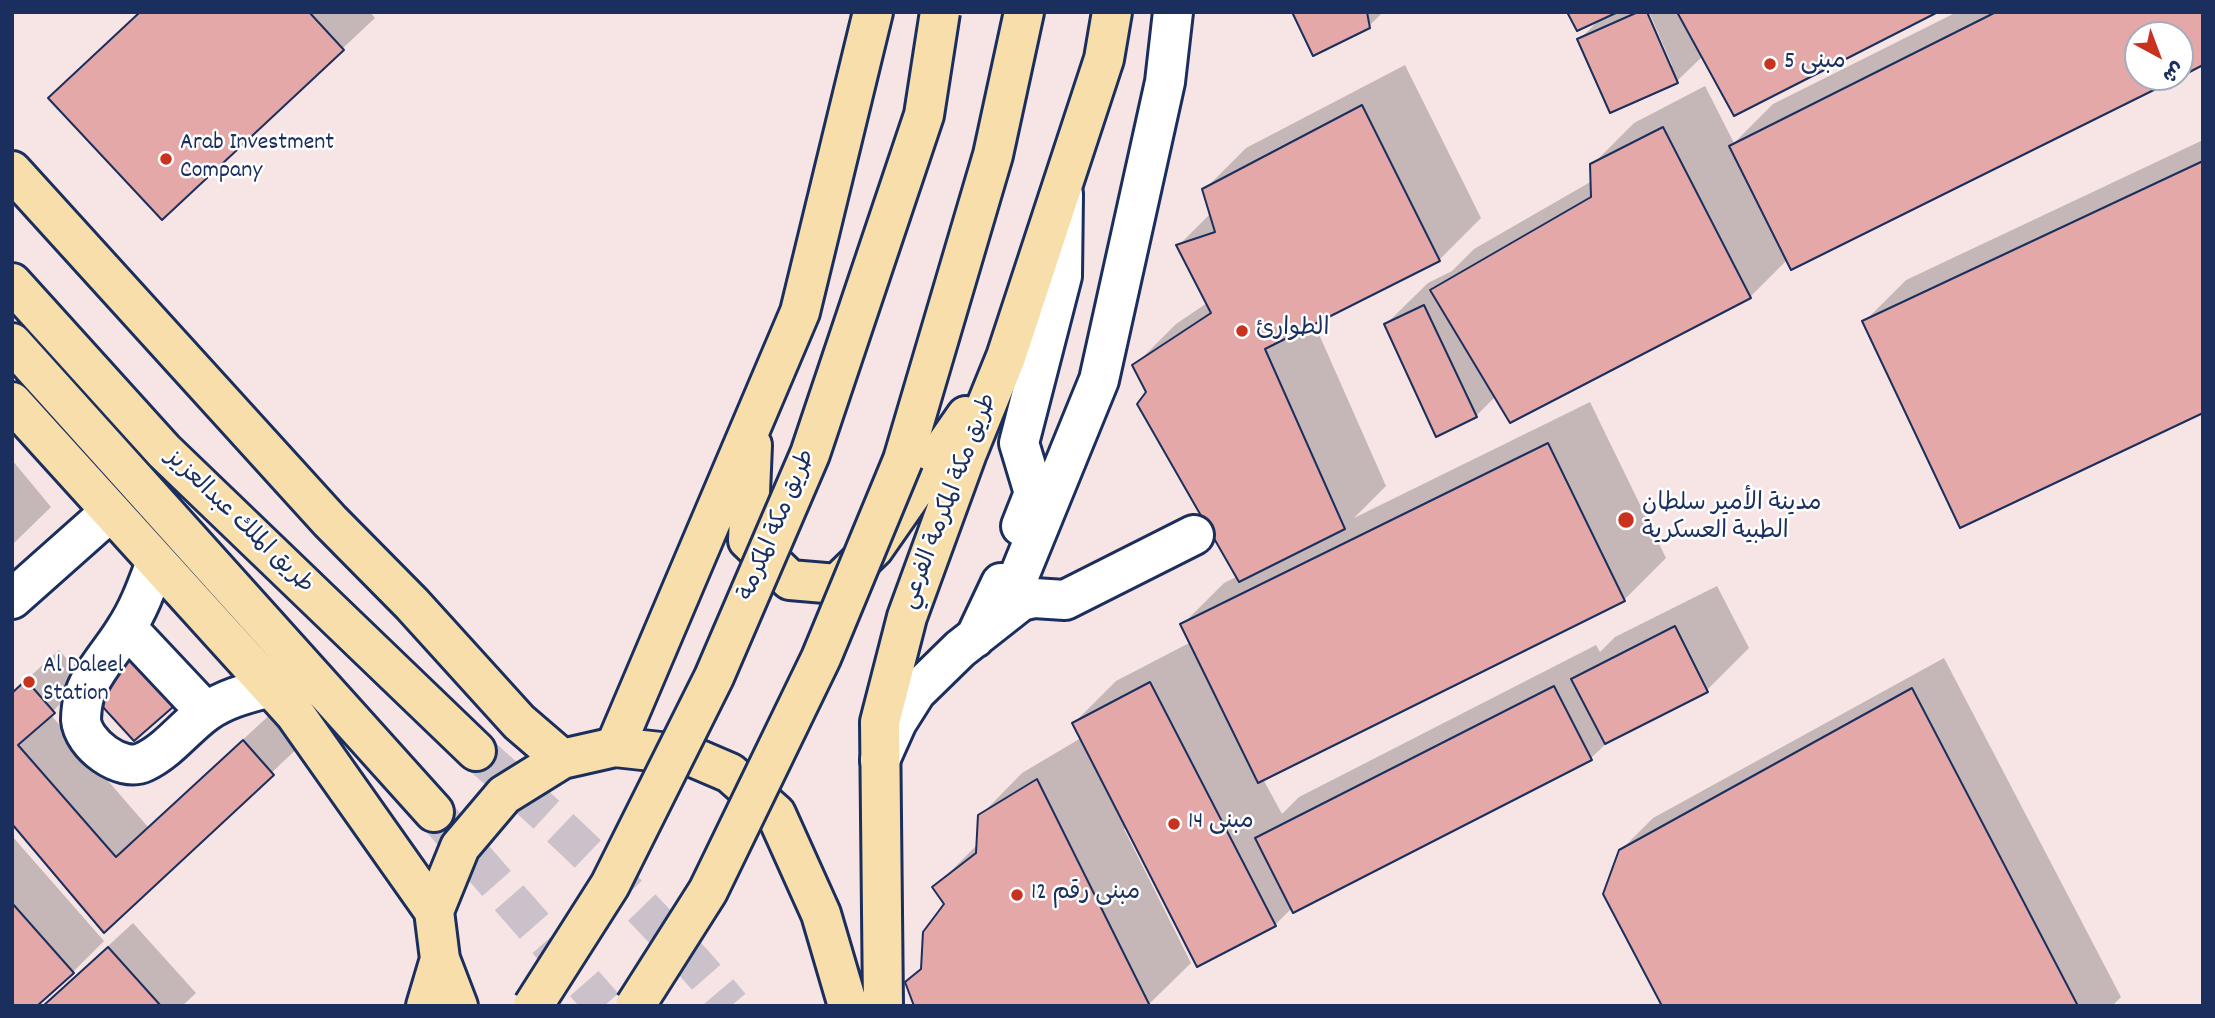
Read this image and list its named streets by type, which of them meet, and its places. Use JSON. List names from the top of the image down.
{
  "streets": {
    "main road": ["طريق مكة المكرمة الفرعي", "طريق الملك عبدالعزيز", "طريق مكة المكرمة"]
  },
  "places": [
    "مبنى 5",
    "Arab Investment Company",
    "الطوارئ",
    "مدينة الأمير سلطان الطبية العسكرية",
    "Al Daleel Station",
    "مبنى 14",
    "مبنى رقم 12"
  ],
  "north": "bottom right"
}
